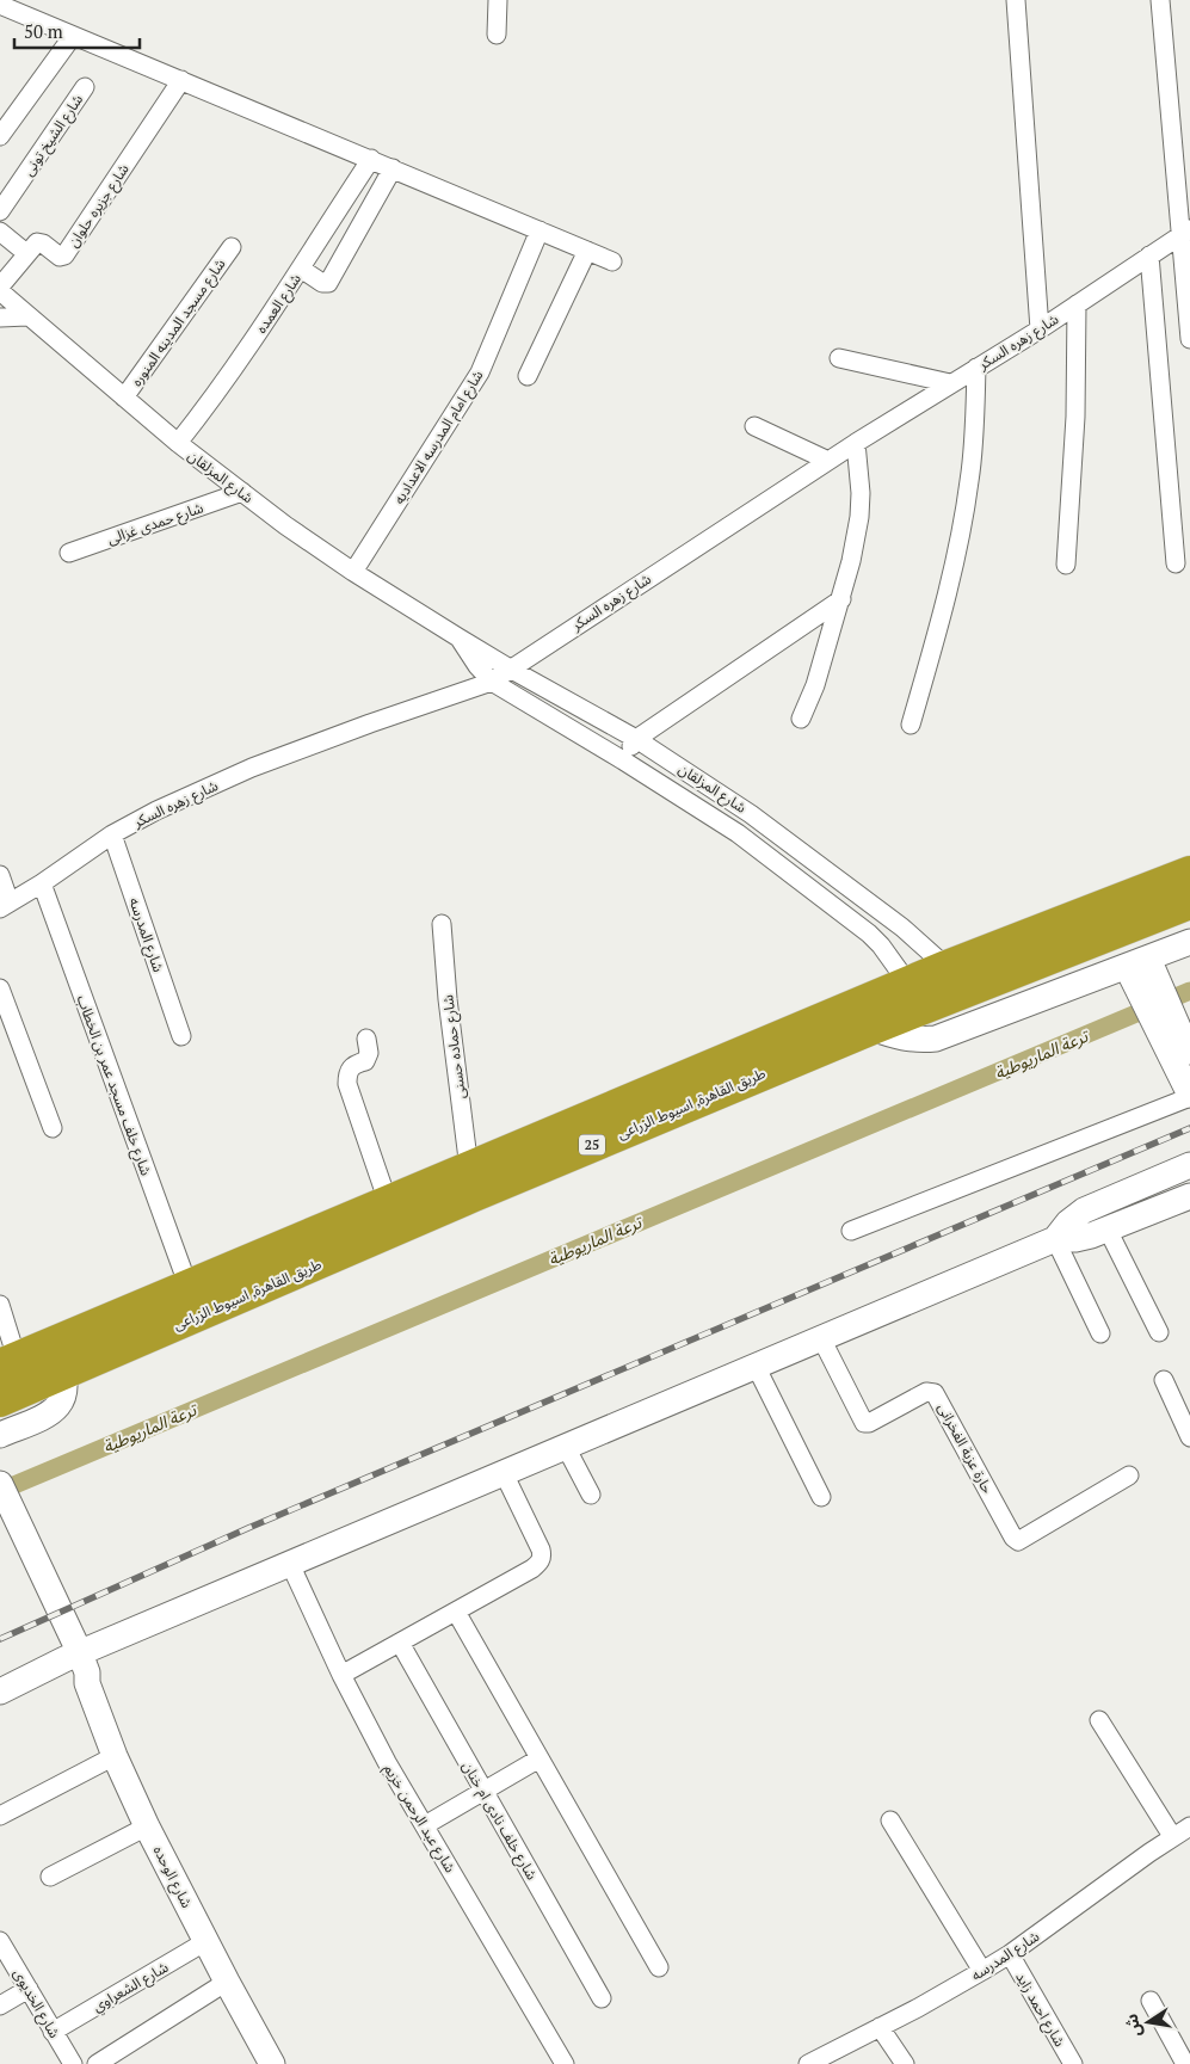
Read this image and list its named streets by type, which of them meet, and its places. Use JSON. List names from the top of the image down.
{
  "streets": {
    "highway": ["طريق القاهرة, اسيوط الزراعى", "25"],
    "street": [
      "شارع الشيخ تونى",
      "شارع جزيره حلوان",
      "شارع العمده",
      "شارع مسجد المدينه المنوره",
      "شارع زهره السكر",
      "شارع امام المدرسه الاعداديه",
      "شارع المزلقان",
      "شارع حمدى غزالى",
      "شارع المدرسه",
      "شارع حماده حسنى",
      "شارع خلف مسجد عمر بن الخطاب",
      "حارة عزبة الفخرانى",
      "شارع عبد الرحمن خزيم",
      "شارع خلف نادى ام خنان",
      "شارع الوحده",
      "شارع الشعراوي",
      "شارع الخديوى",
      "شارع احمد زايد"
    ]
  },
  "crossings": [
    ["شارع العمده", "شارع المزلقان"],
    ["شارع مسجد المدينه المنوره", "شارع المزلقان"],
    ["شارع زهره السكر", "شارع المزلقان"],
    ["شارع زهره السكر", "شارع المدرسه"],
    ["شارع زهره السكر", "شارع خلف مسجد عمر بن الخطاب"],
    ["شارع امام المدرسه الاعداديه", "شارع المزلقان"],
    ["شارع المزلقان", "شارع حمدى غزالى"],
    ["شارع المزلقان", "طريق القاهرة, اسيوط الزراعى"],
    ["شارع المدرسه", "شارع احمد زايد"],
    ["شارع حماده حسنى", "طريق القاهرة, اسيوط الزراعى"],
    ["شارع خلف مسجد عمر بن الخطاب", "طريق القاهرة, اسيوط الزراعى"],
    ["شارع الوحده", "شارع الشعراوي"],
    ["شارع الشعراوي", "شارع الخديوى"]
  ],
  "water": ["ترعة الماريوطية"],
  "scale_bar": "50 m",
  "north": "left"
}
